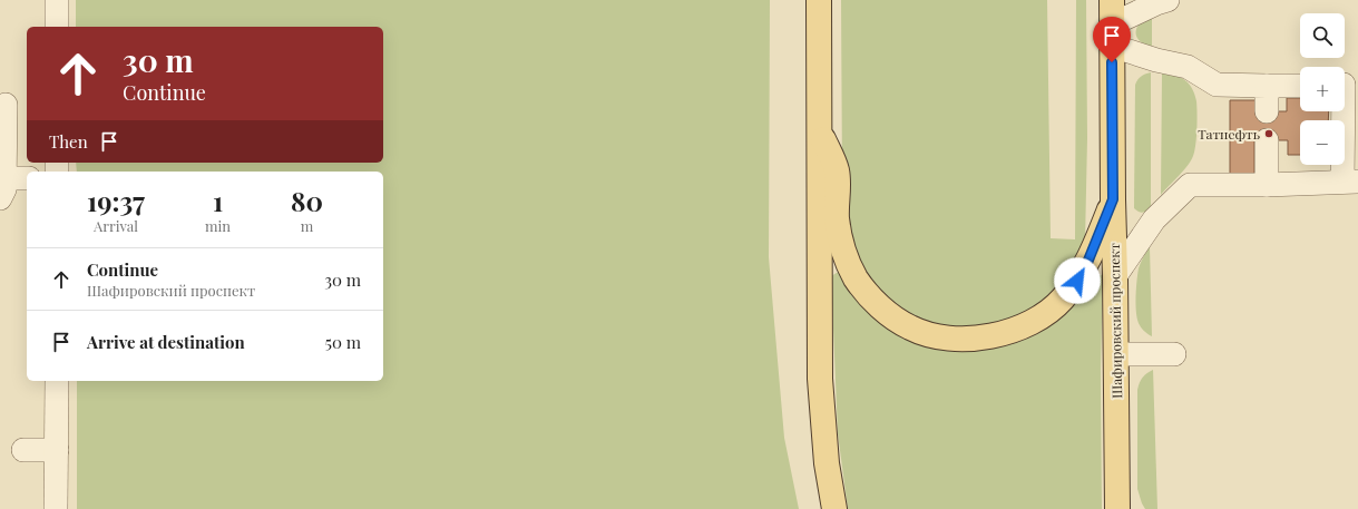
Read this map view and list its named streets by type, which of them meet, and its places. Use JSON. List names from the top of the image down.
{
  "streets": {
    "main road": ["Шафировский проспект"]
  },
  "places": ["Татнефть"],
  "page": {
    "map_buttons": ["+", "−"],
    "turn": ["30 m", "Continue"],
    "then": "Then",
    "eta": [
      "19:37",
      "Arrival",
      "1",
      "min",
      "80",
      "m"
    ],
    "list": [
      {
        "name": "Continue",
        "note": "Шафировский проспект",
        "value": "30 m"
      },
      {
        "name": "Arrive at destination",
        "value": "50 m"
      }
    ]
  }
}
